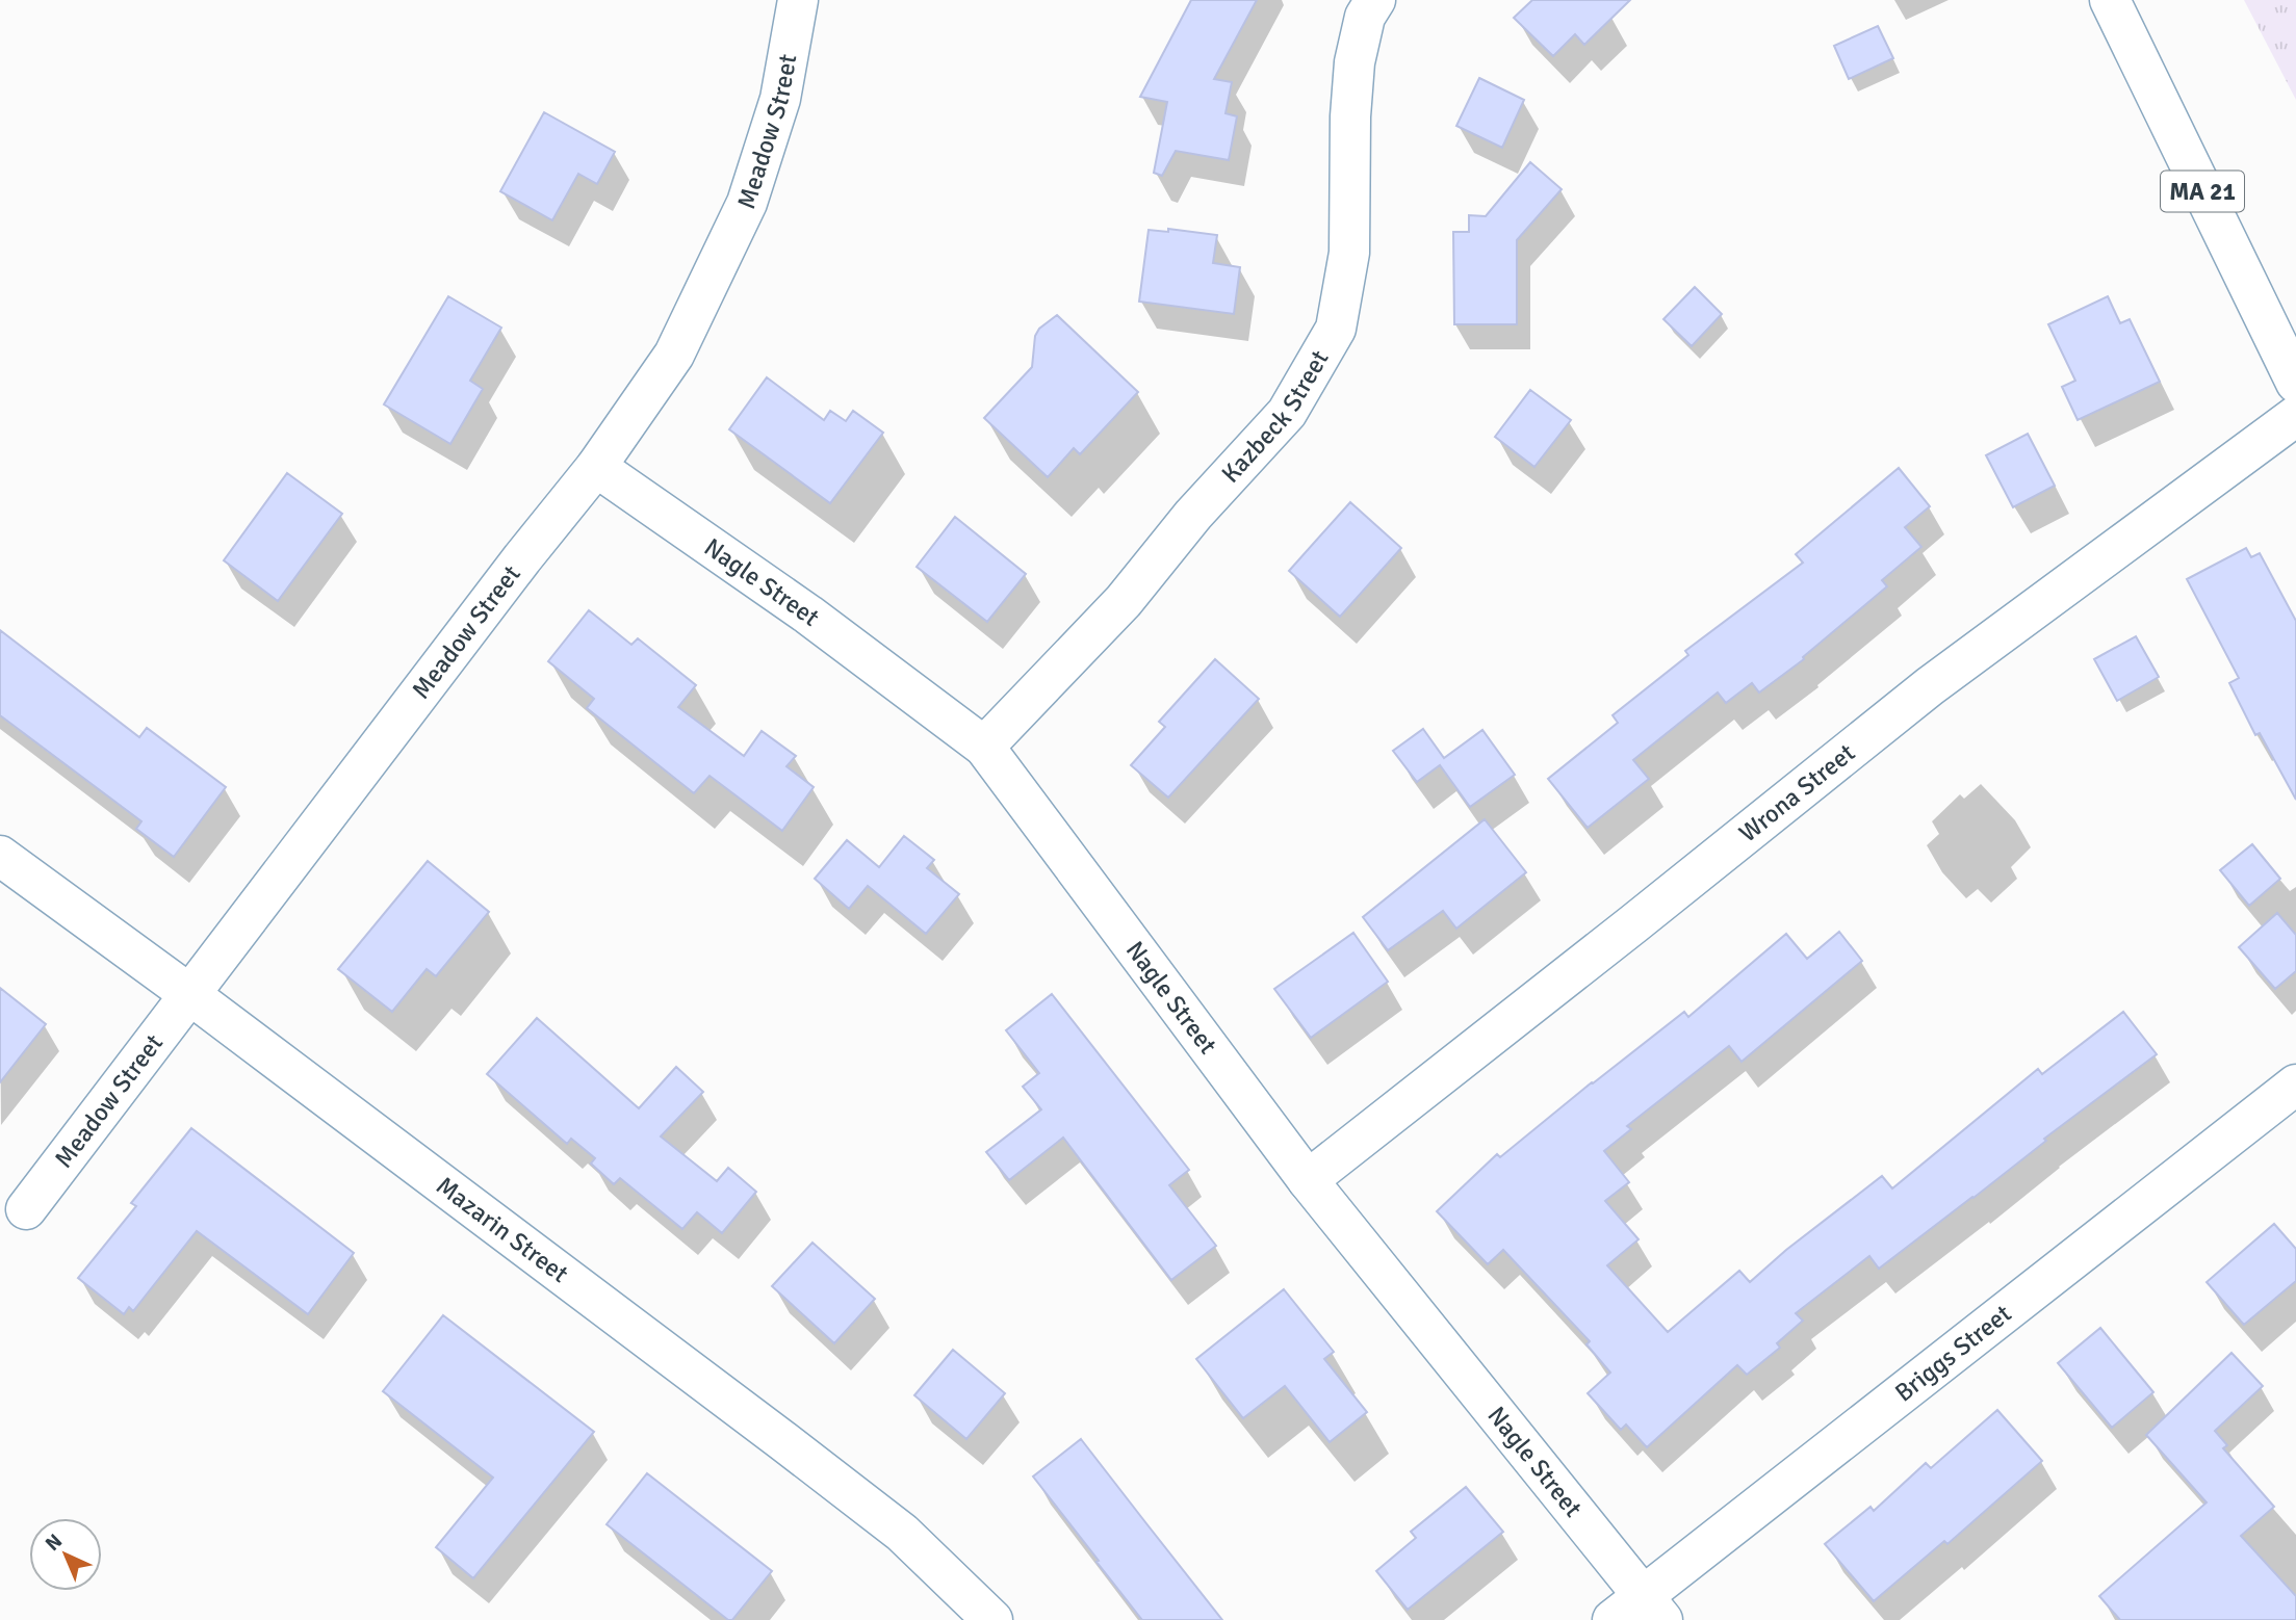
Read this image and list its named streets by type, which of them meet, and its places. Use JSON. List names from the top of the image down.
{
  "streets": {
    "street": [
      "Meadow Street",
      "MA 21",
      "Kazbeck Street",
      "Nagle Street",
      "Wrona Street",
      "Mazarin Street",
      "Briggs Street"
    ]
  },
  "crossings": [
    ["Meadow Street", "Nagle Street"],
    ["Meadow Street", "Mazarin Street"],
    ["Kazbeck Street", "Nagle Street"],
    ["Nagle Street", "Wrona Street"],
    ["Nagle Street", "Briggs Street"]
  ],
  "north": "top left"
}
